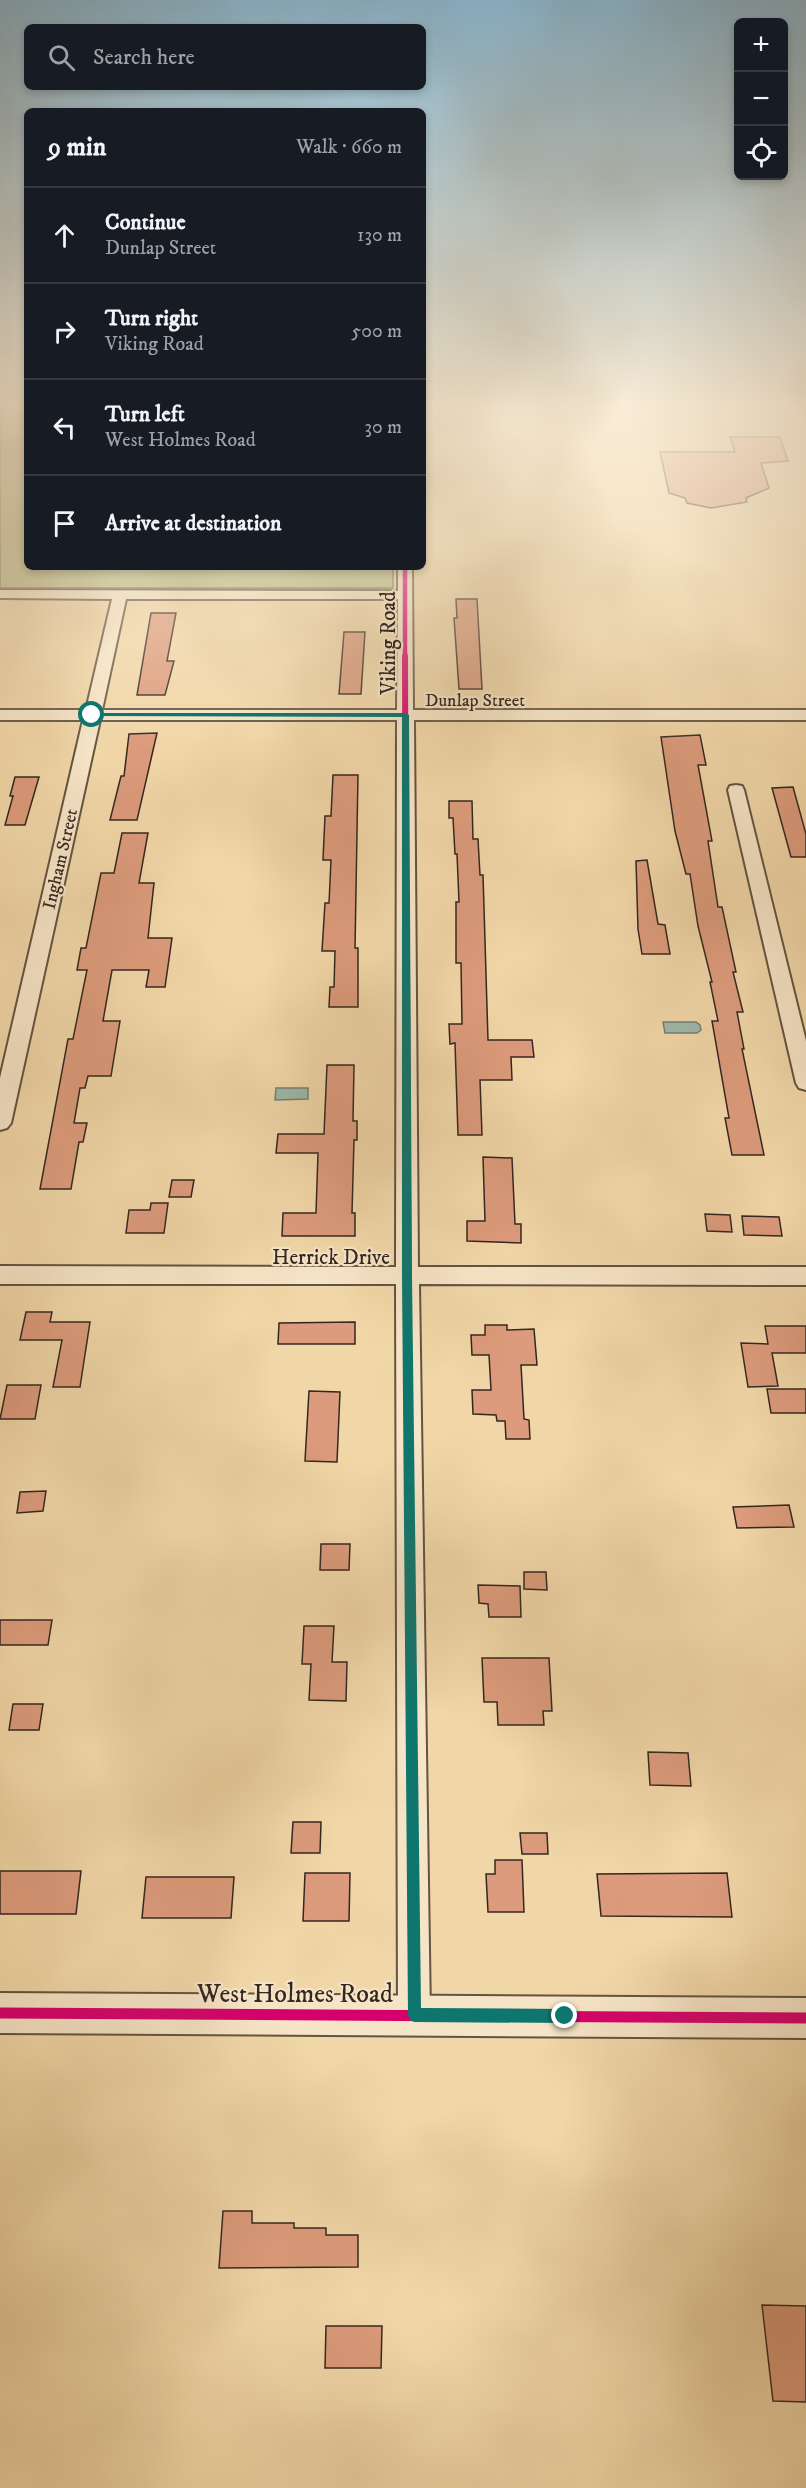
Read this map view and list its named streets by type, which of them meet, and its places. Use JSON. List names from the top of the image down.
{
  "streets": {
    "street": [
      "Viking Road",
      "Dunlap Street",
      "Ingham Street",
      "Herrick Drive",
      "West Holmes Road"
    ]
  },
  "crossings": [
    ["Viking Road", "Dunlap Street"],
    ["Viking Road", "Herrick Drive"],
    ["Viking Road", "West Holmes Road"],
    ["Dunlap Street", "Ingham Street"]
  ],
  "page": {
    "map_buttons": ["+", "−"],
    "search": "Search here",
    "heading": ["9 min", "Walk · 660 m"],
    "list": [
      ["Continue", "Dunlap Street", "130 m"],
      ["Turn right", "Viking Road", "500 m"],
      ["Turn left", "West Holmes Road", "30 m"],
      "Arrive at destination"
    ]
  }
}
